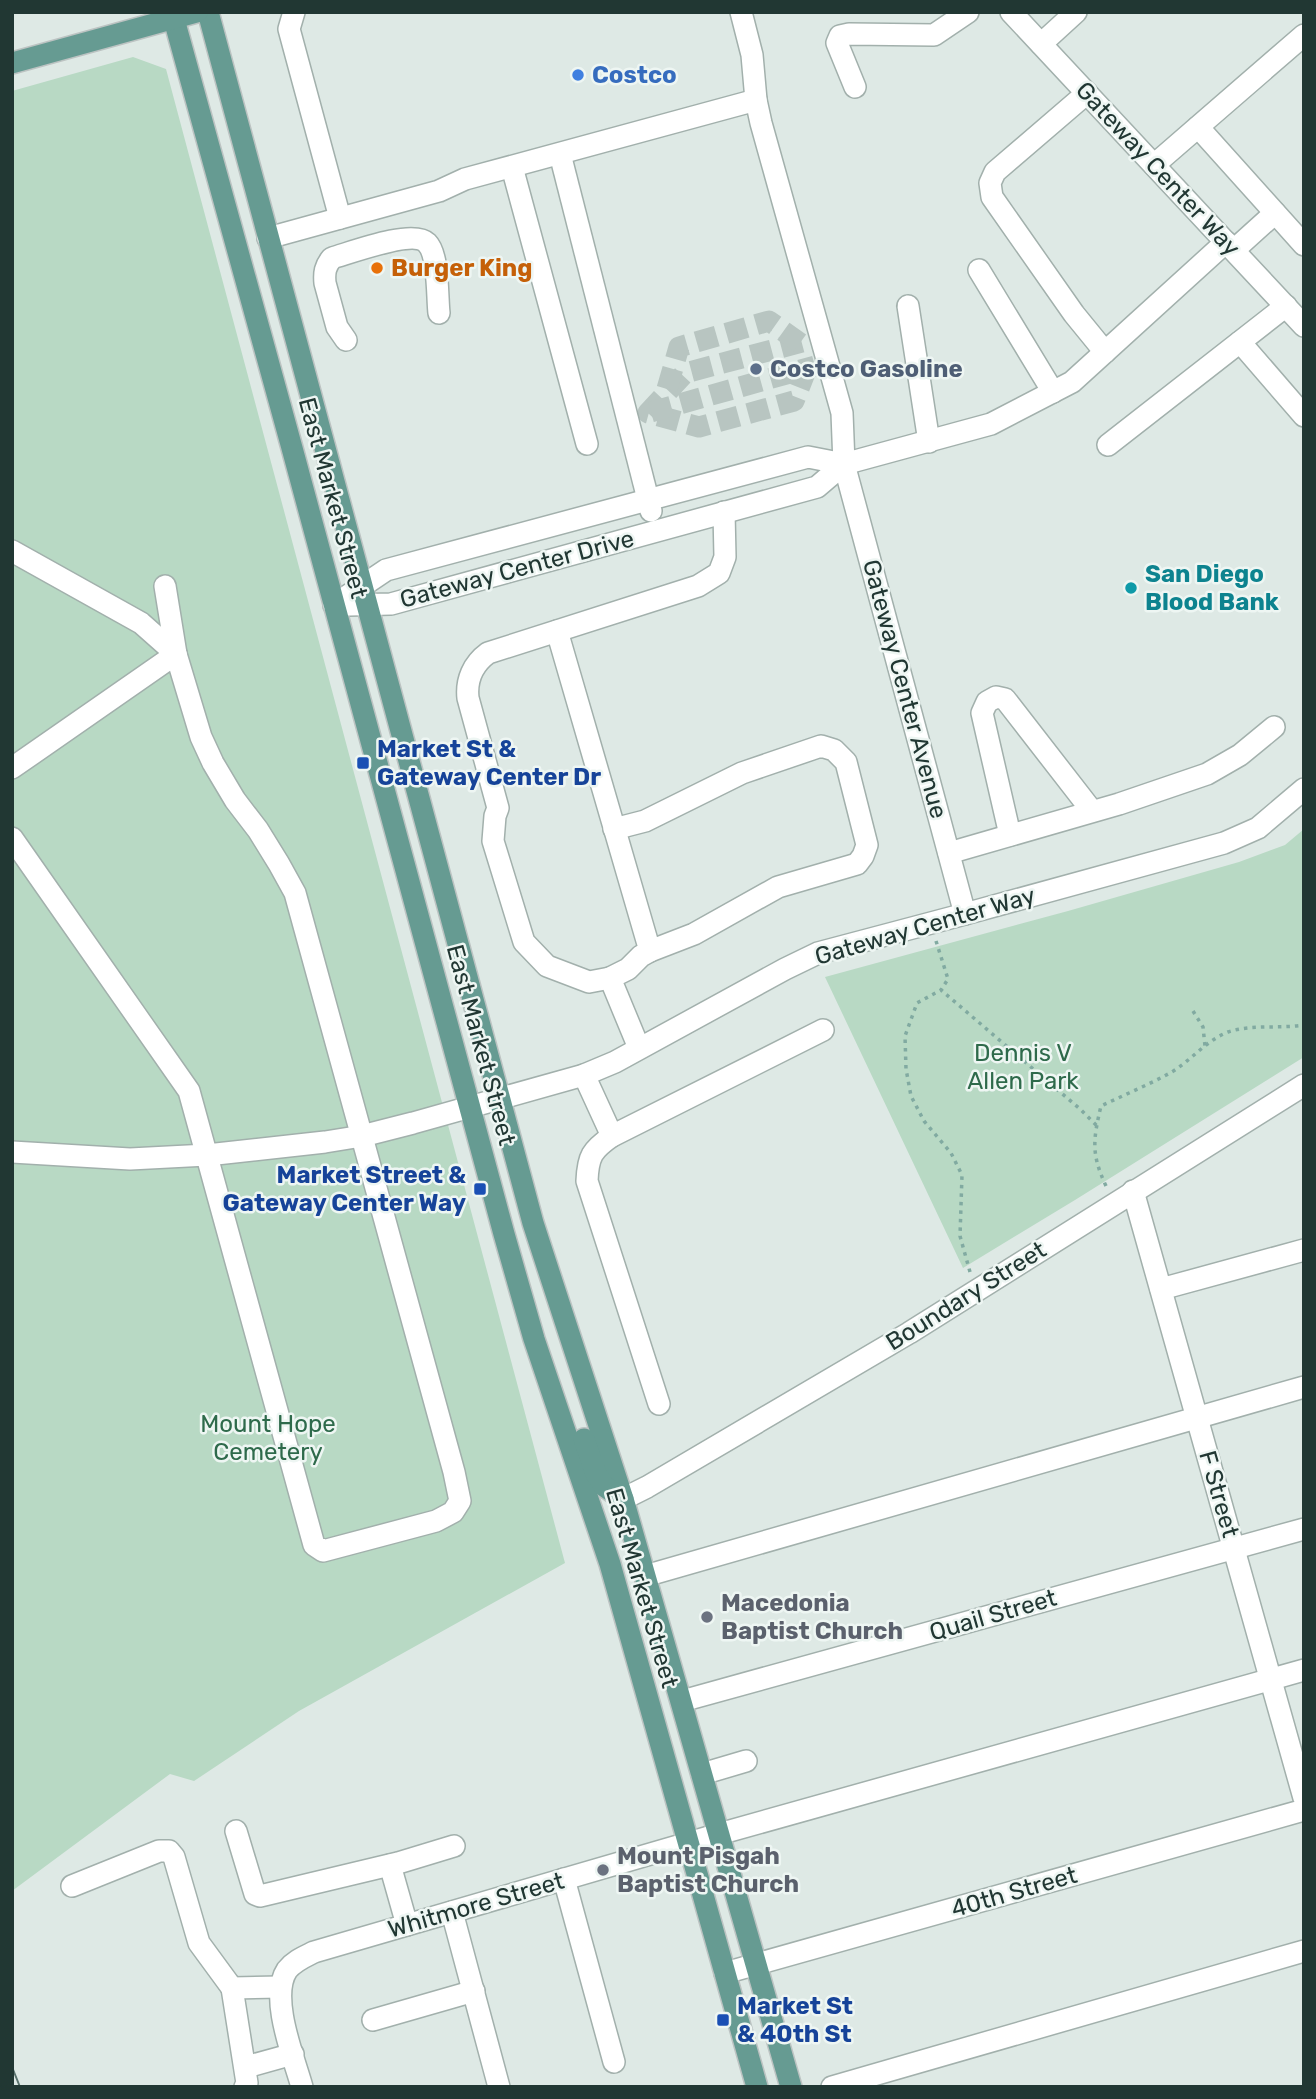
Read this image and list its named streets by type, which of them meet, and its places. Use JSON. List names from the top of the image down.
{
  "streets": {
    "main road": ["East Market Street"],
    "street": [
      "Gateway Center Way",
      "Gateway Center Drive",
      "Gateway Center Avenue",
      "Boundary Street",
      "F Street",
      "Quail Street",
      "40th Street",
      "Whitmore Street"
    ]
  },
  "crossings": [
    ["Gateway Center Way", "East Market Street"],
    ["Gateway Center Way", "Gateway Center Drive"],
    ["Gateway Center Way", "Gateway Center Avenue"],
    ["East Market Street", "Gateway Center Drive"],
    ["East Market Street", "Boundary Street"],
    ["East Market Street", "Quail Street"],
    ["East Market Street", "40th Street"],
    ["East Market Street", "Whitmore Street"],
    ["Gateway Center Drive", "Gateway Center Avenue"],
    ["Boundary Street", "F Street"],
    ["F Street", "Quail Street"],
    ["F Street", "Whitmore Street"]
  ],
  "parks": ["Dennis V Allen Park", "Mount Hope Cemetery"],
  "places": {
    "other": [
      "Costco",
      "Burger King",
      "Costco Gasoline",
      "San Diego Blood Bank",
      "Macedonia Baptist Church",
      "Mount Pisgah Baptist Church"
    ],
    "transit": ["Market St & Gateway Center Dr", "Market Street & Gateway Center Way", "Market St & 40th St"]
  }
}
